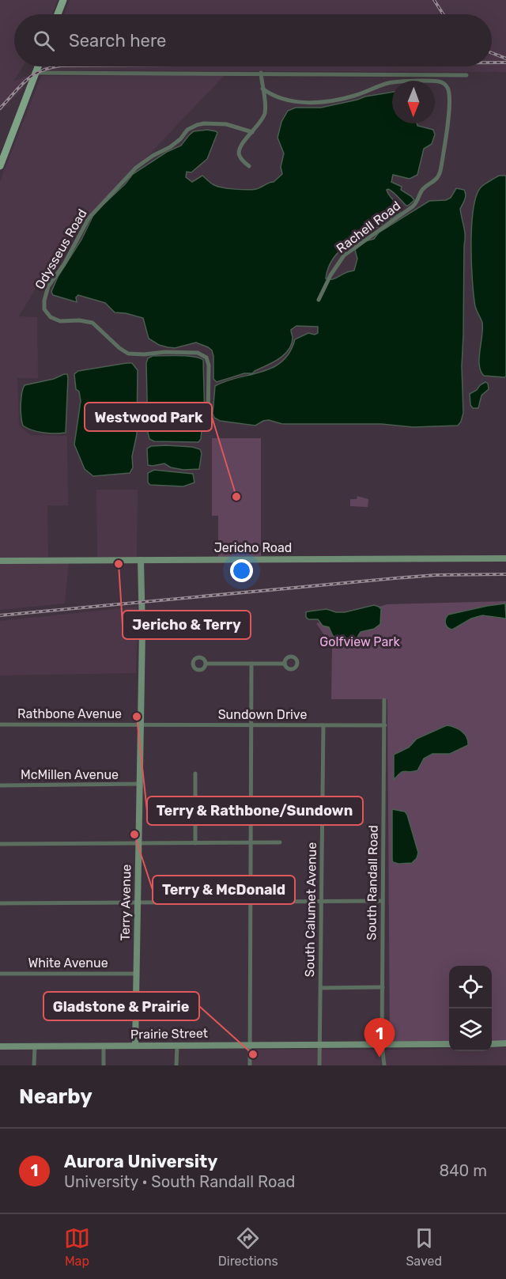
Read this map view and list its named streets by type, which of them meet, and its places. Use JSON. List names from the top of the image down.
{
  "streets": {
    "street": [
      "Rachell Road",
      "Odysseus Road",
      "Jericho Road",
      "Rathbone Avenue",
      "Sundown Drive",
      "McMillen Avenue",
      "South Randall Road",
      "Terry Avenue",
      "South Calumet Avenue",
      "White Avenue",
      "Prairie Street"
    ]
  },
  "crossings": [
    ["Jericho Road", "Terry Avenue"],
    ["Rathbone Avenue", "Sundown Drive"],
    ["Rathbone Avenue", "Terry Avenue"],
    ["Sundown Drive", "South Randall Road"],
    ["Sundown Drive", "Terry Avenue"],
    ["Sundown Drive", "South Calumet Avenue"],
    ["McMillen Avenue", "Terry Avenue"],
    ["South Randall Road", "Prairie Street"],
    ["Terry Avenue", "White Avenue"],
    ["Terry Avenue", "Prairie Street"],
    ["South Calumet Avenue", "Prairie Street"]
  ],
  "parks": ["Golfview Park"],
  "places": [
    "Westwood Park",
    "Jericho & Terry",
    "Terry & Rathbone/Sundown",
    "Terry & McDonald",
    "Gladstone & Prairie"
  ],
  "north": "bottom",
  "page": {
    "search": "Search here",
    "pins": "1",
    "heading": "Nearby",
    "list": [
      {
        "mark": "1",
        "name": "Aurora University",
        "note": "University · South Randall Road",
        "value": "840 m"
      }
    ],
    "nav": ["Map", "Directions", "Saved"]
  }
}
